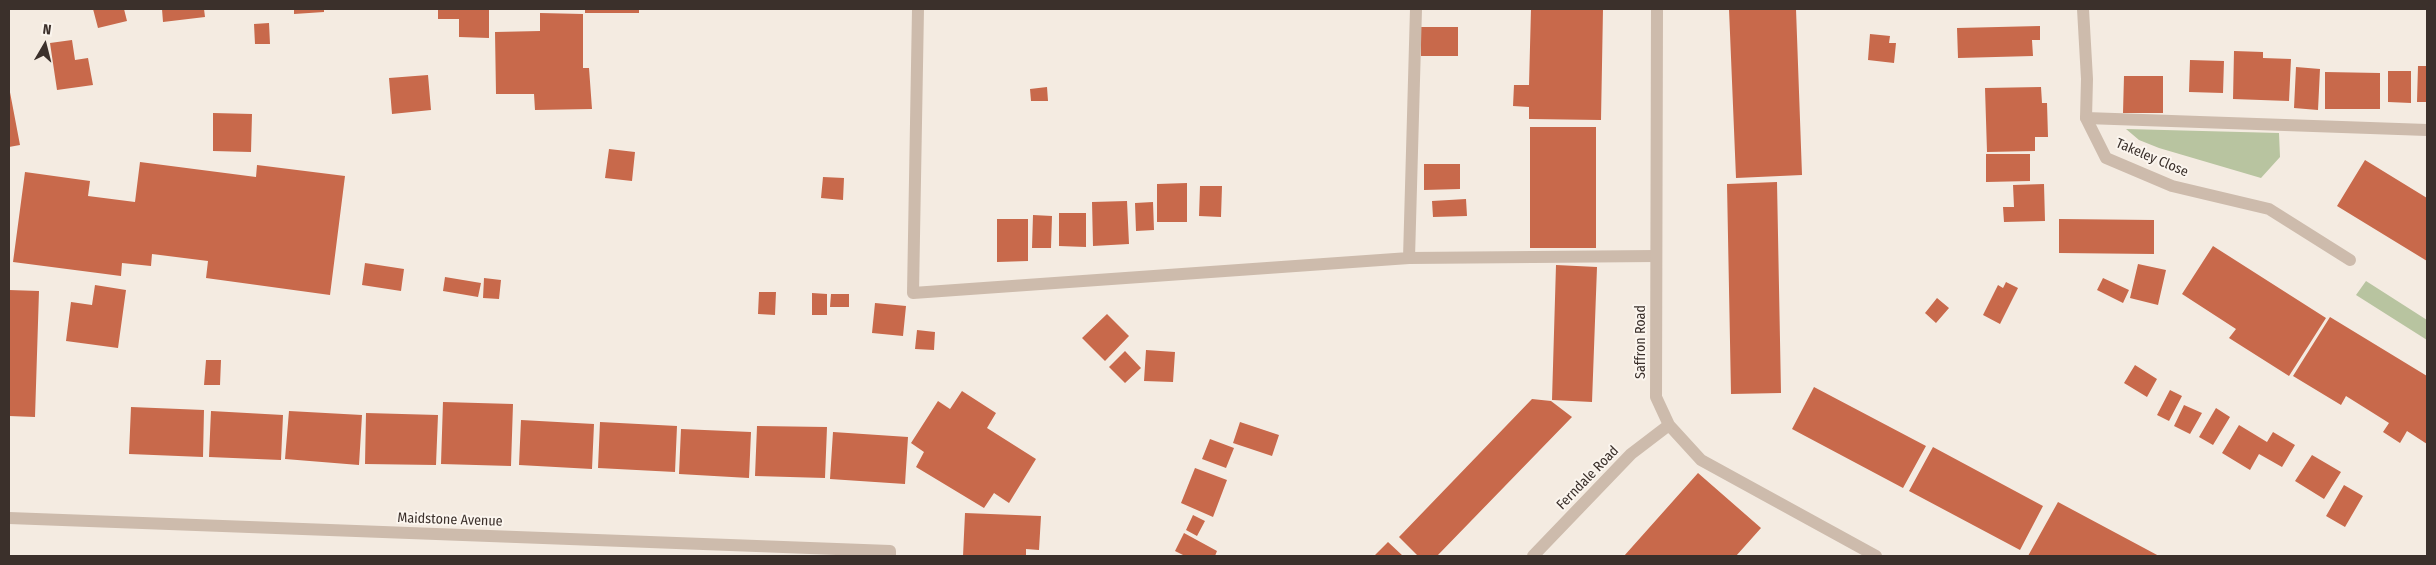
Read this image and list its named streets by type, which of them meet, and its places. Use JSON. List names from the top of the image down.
{
  "streets": {
    "street": [
      "Takeley Close",
      "Saffron Road",
      "Ferndale Road",
      "Maidstone Avenue"
    ]
  },
  "crossings": [
    ["Saffron Road", "Ferndale Road"]
  ],
  "north": "top"
}
